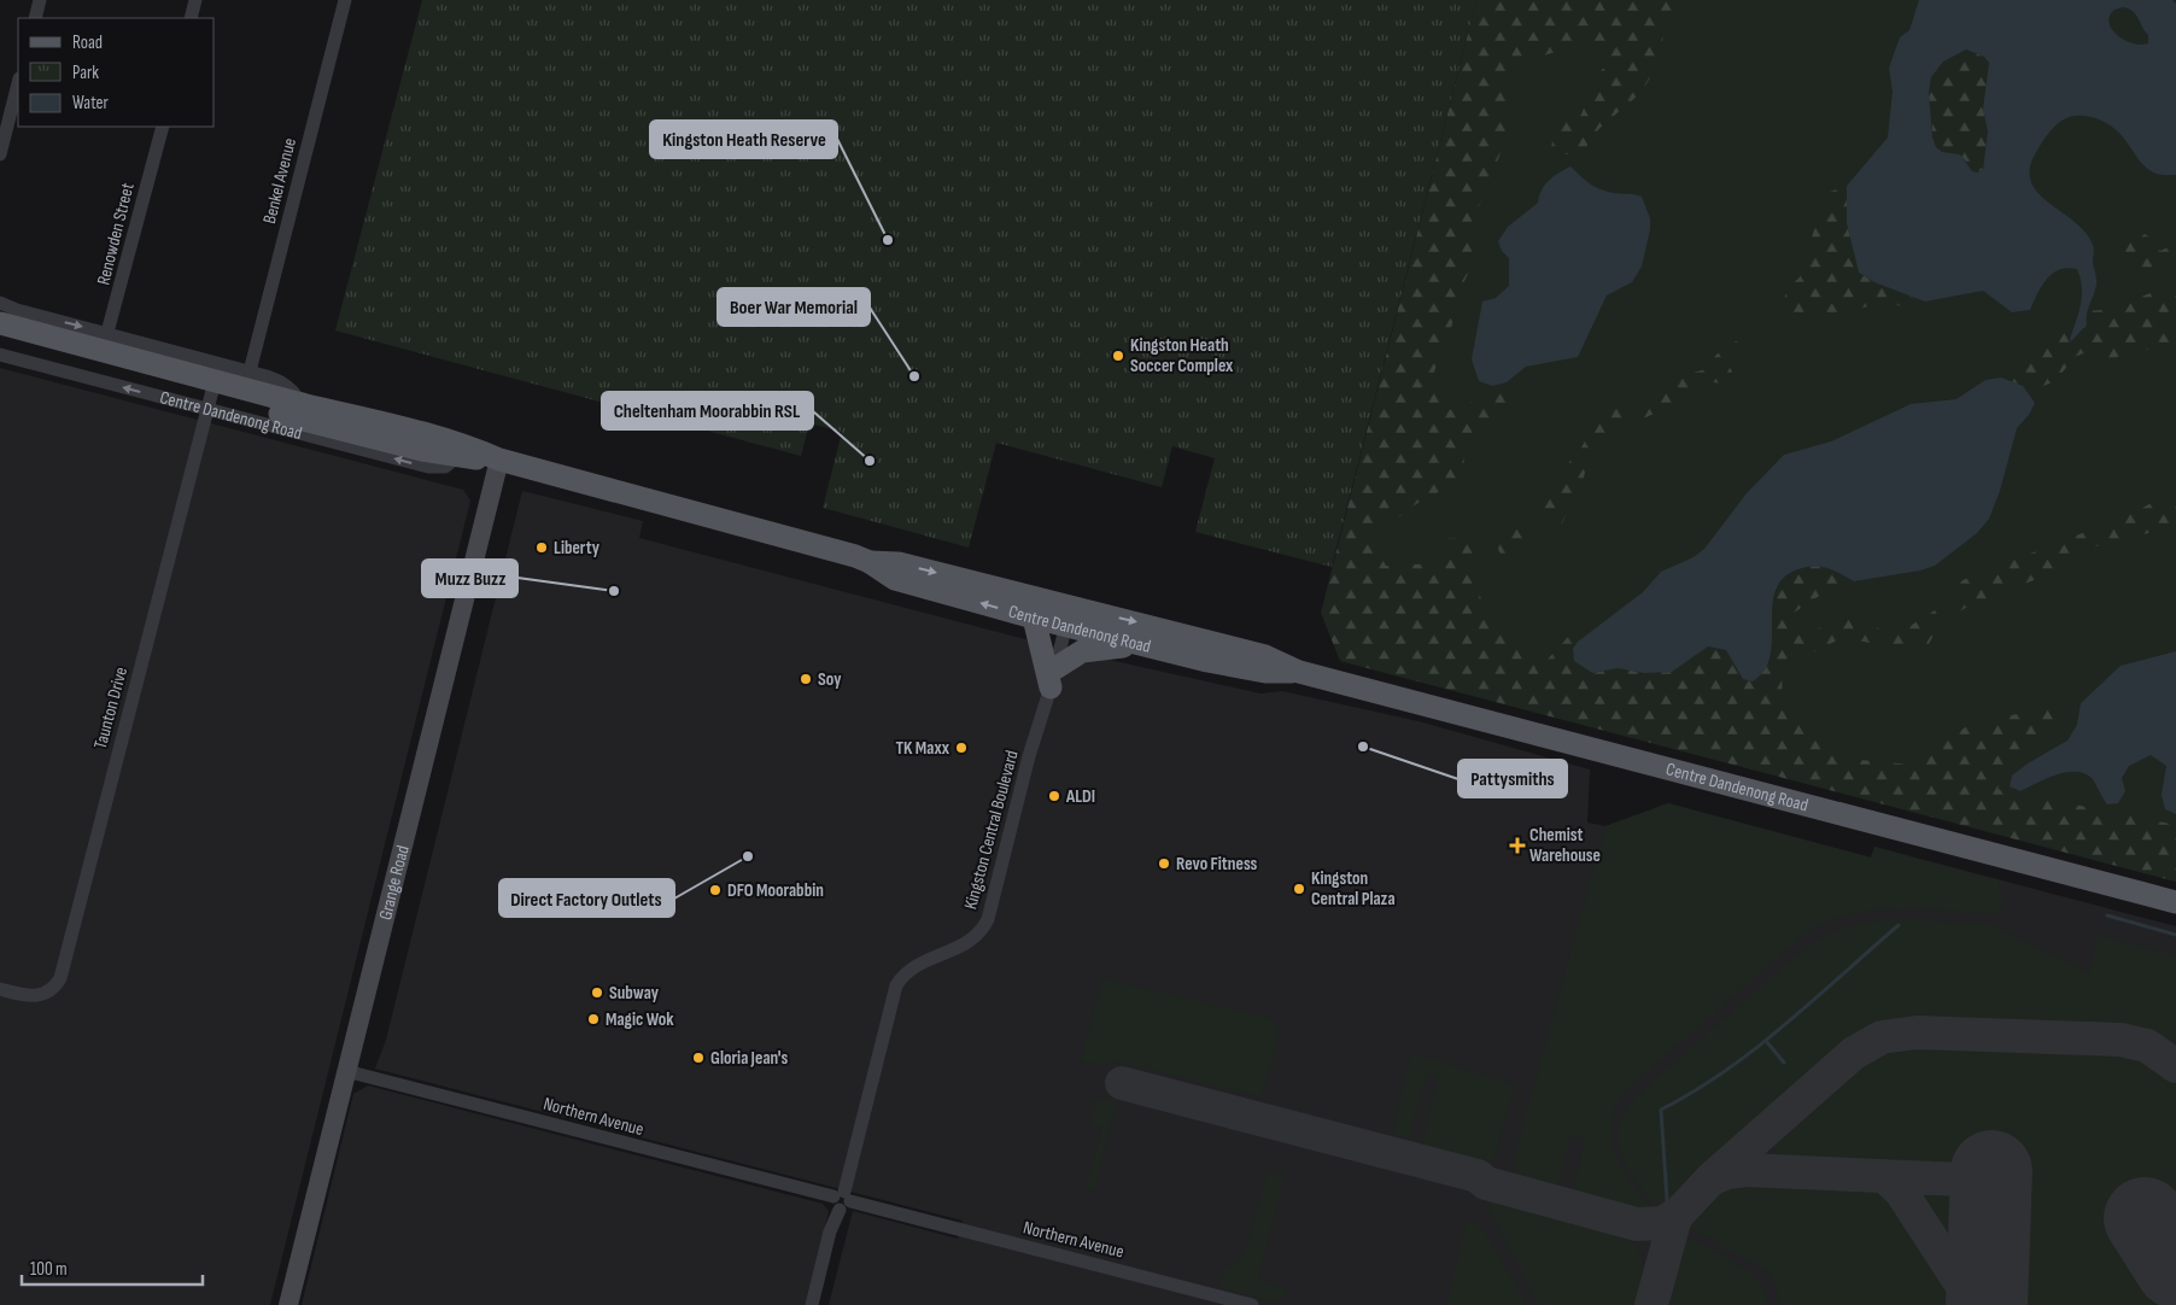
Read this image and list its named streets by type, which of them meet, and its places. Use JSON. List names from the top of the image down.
{
  "streets": {
    "main road": ["Centre Dandenong Road", "Grange Road"],
    "street": [
      "Benkel Avenue",
      "Renowden Street",
      "Taunton Drive",
      "Kingston Central Boulevard",
      "Northern Avenue"
    ]
  },
  "crossings": [
    ["Benkel Avenue", "Centre Dandenong Road"],
    ["Renowden Street", "Centre Dandenong Road"],
    ["Centre Dandenong Road", "Taunton Drive"],
    ["Centre Dandenong Road", "Kingston Central Boulevard"],
    ["Centre Dandenong Road", "Grange Road"],
    ["Kingston Central Boulevard", "Northern Avenue"],
    ["Grange Road", "Northern Avenue"]
  ],
  "places": {
    "other": [
      "Kingston Heath Reserve",
      "Kingston Heath Soccer Complex",
      "Boer War Memorial",
      "Cheltenham Moorabbin RSL",
      "Liberty",
      "Muzz Buzz",
      "Soy",
      "Pattysmiths",
      "TK Maxx",
      "ALDI",
      "Direct Factory Outlets",
      "Revo Fitness",
      "Kingston Central Plaza",
      "DFO Moorabbin",
      "Subway",
      "Magic Wok",
      "Gloria Jean's"
    ],
    "health": ["Chemist Warehouse"]
  },
  "legend": ["Road", "Park", "Water"],
  "scale_bar": "100 m"
}
